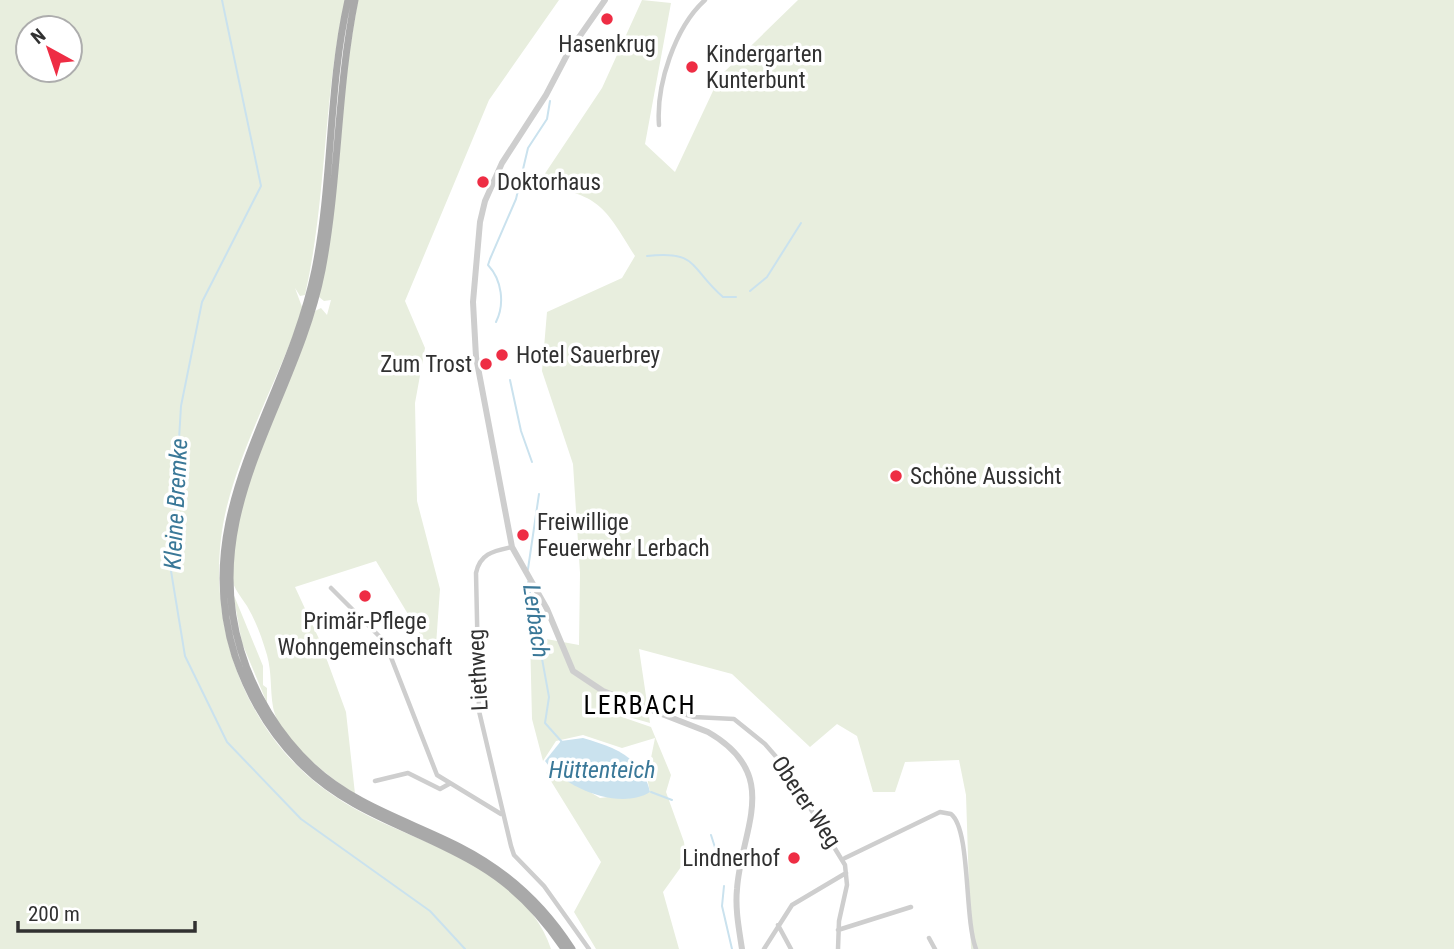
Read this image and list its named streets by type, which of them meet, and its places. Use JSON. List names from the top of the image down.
{
  "streets": {
    "street": ["Liethweg", "Oberer Weg"]
  },
  "districts": ["LERBACH"],
  "water": ["Kleine Bremke", "Lerbach", "Hüttenteich"],
  "places": [
    "Hasenkrug",
    "Kindergarten Kunterbunt",
    "Doktorhaus",
    "Hotel Sauerbrey",
    "Zum Trost",
    "Schöne Aussicht",
    "Freiwillige Feuerwehr Lerbach",
    "Primär-Pflege Wohngemeinschaft",
    "Lindnerhof"
  ],
  "scale_bar": "200 m",
  "north": "top left"
}
